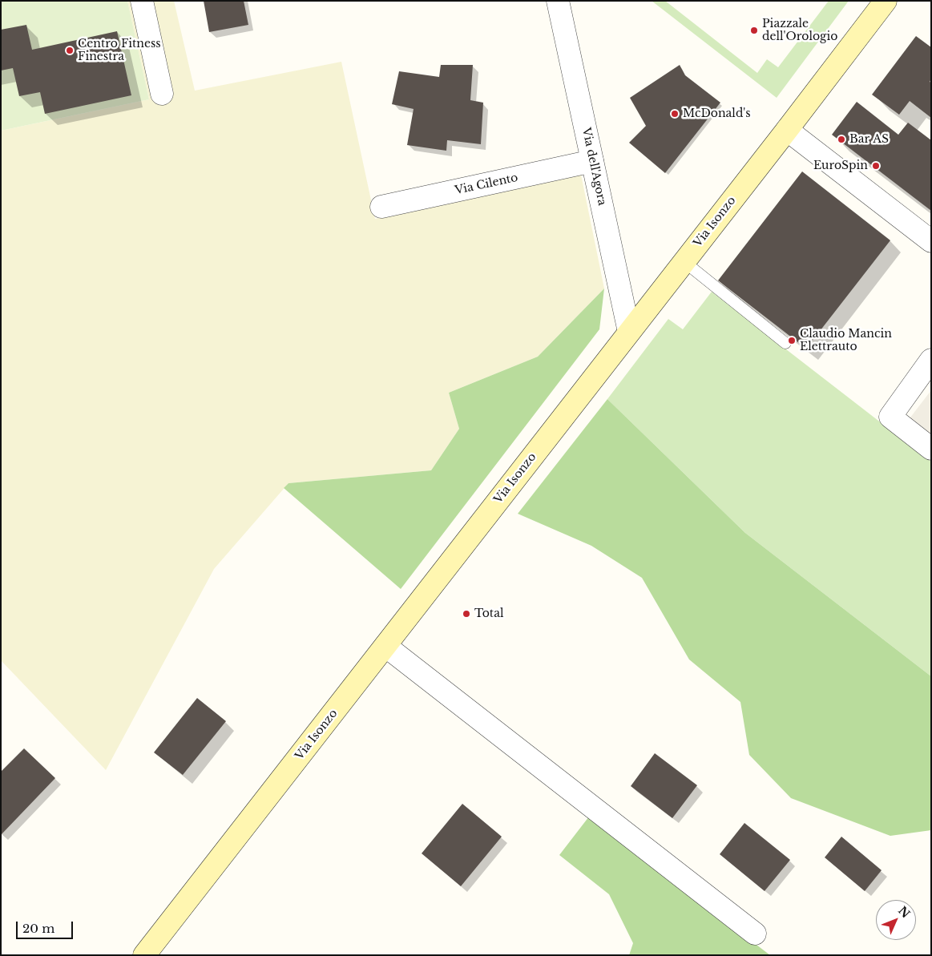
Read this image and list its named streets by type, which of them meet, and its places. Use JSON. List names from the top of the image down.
{
  "streets": {
    "main road": ["Via Isonzo"],
    "street": ["Via dell'Agora", "Via Cilento"]
  },
  "crossings": [
    ["Via dell'Agora", "Via Cilento"],
    ["Via dell'Agora", "Via Isonzo"]
  ],
  "places": [
    "Piazzale dell'Orologio",
    "Centro Fitness Finestra",
    "McDonald's",
    "Bar AS",
    "EuroSpin",
    "Claudio Mancin Elettrauto",
    "Total"
  ],
  "scale_bar": "20 m",
  "north": "top right"
}
